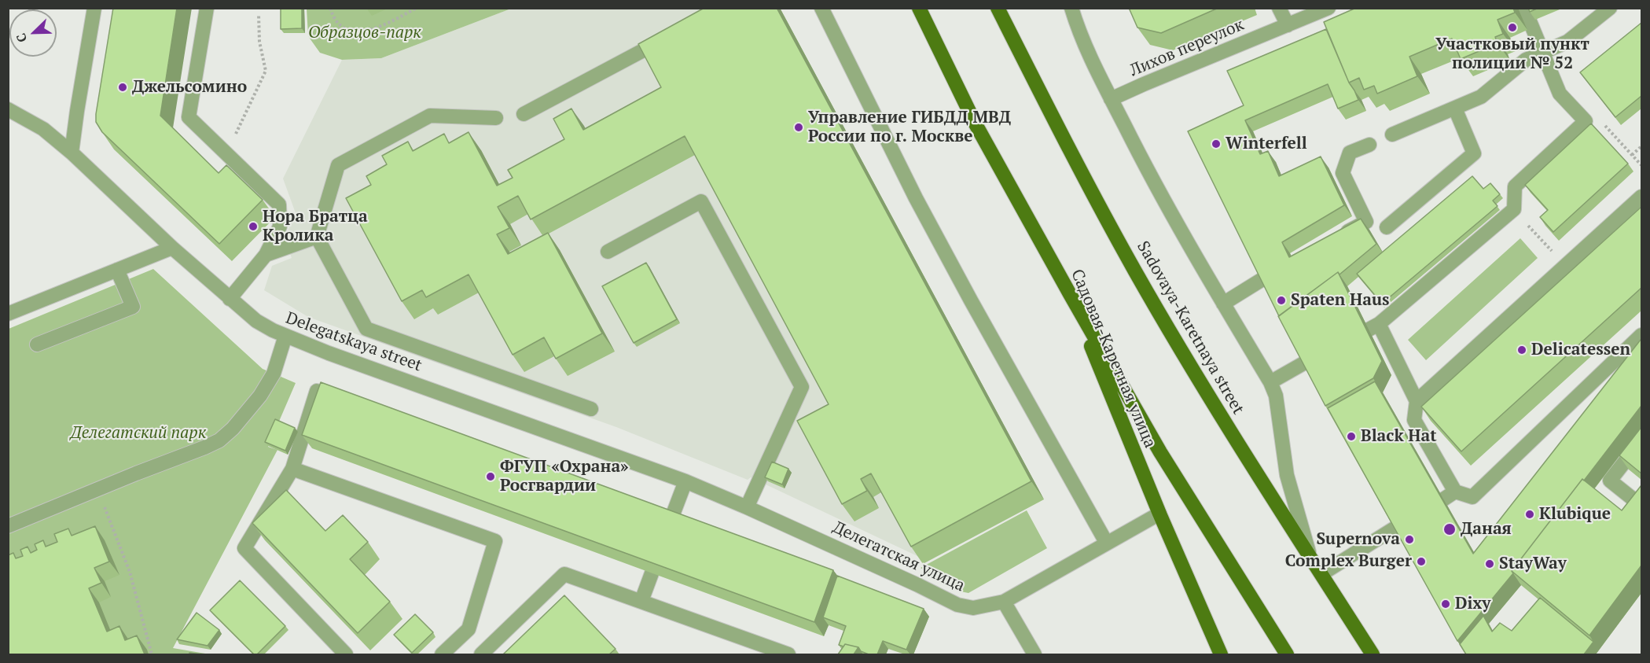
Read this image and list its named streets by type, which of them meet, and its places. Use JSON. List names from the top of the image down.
{
  "streets": {
    "main road": ["Sadovaya-Karetnaya street", "Садовая-Каретная улица"],
    "street": ["Лихов переулок", "Delegatskaya street", "Делегатская улица"]
  },
  "crossings": [
    ["Delegatskaya street", "Делегатская улица"],
    ["Садовая-Каретная улица", "Делегатская улица"]
  ],
  "parks": ["Образцов-парк", "Делегатский парк"],
  "places": [
    "Участковый пункт полиции № 52",
    "Джельсомино",
    "Управление ГИБДД МВД России по г. Москве",
    "Winterfell",
    "Нора Братца Кролика",
    "Spaten Haus",
    "Delicatessen",
    "Black Hat",
    "ФГУП «Охрана» Росгвардии",
    "Klubique",
    "Даная",
    "Supernova",
    "Complex Burger",
    "StayWay",
    "Dixy"
  ],
  "north": "bottom left"
}
